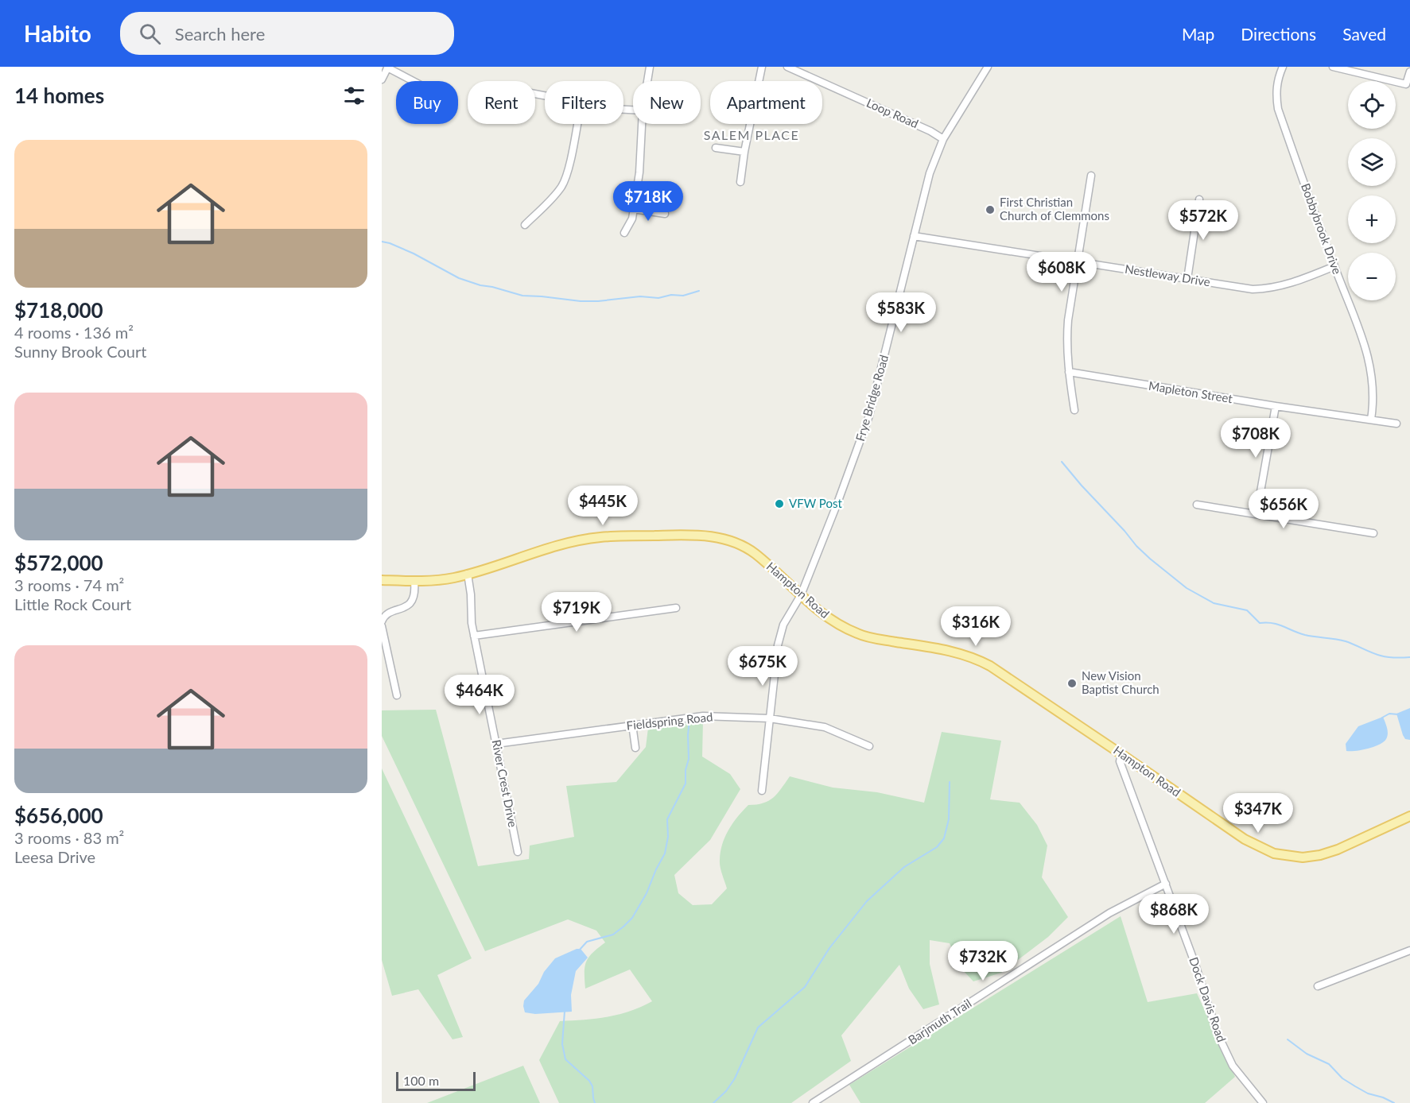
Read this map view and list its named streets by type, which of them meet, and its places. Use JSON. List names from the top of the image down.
{
  "streets": {
    "main road": ["Hampton Road"],
    "street": [
      "Loop Road",
      "Bobbybrook Drive",
      "Nestleway Drive",
      "Mapleton Street",
      "Frye Bridge Road",
      "Fieldspring Road",
      "River Crest Drive",
      "Dock Davis Road",
      "Barjmuth Trail"
    ]
  },
  "crossings": [
    ["Loop Road", "Frye Bridge Road"],
    ["Bobbybrook Drive", "Nestleway Drive"],
    ["Bobbybrook Drive", "Mapleton Street"],
    ["Nestleway Drive", "Frye Bridge Road"],
    ["Frye Bridge Road", "Hampton Road"],
    ["Frye Bridge Road", "Fieldspring Road"],
    ["Hampton Road", "River Crest Drive"],
    ["Hampton Road", "Dock Davis Road"],
    ["Fieldspring Road", "River Crest Drive"],
    ["Dock Davis Road", "Barjmuth Trail"]
  ],
  "districts": ["SALEM PLACE"],
  "places": ["First Christian Church of Clemmons", "VFW Post", "New Vision Baptist Church"],
  "scale_bar": "100 m",
  "page": {
    "header": "Habito",
    "search": "Search here",
    "nav": ["Map", "Directions", "Saved"],
    "heading": "14 homes",
    "map_buttons": ["+", "−"],
    "chip": [
      "Buy",
      "Rent",
      "Filters",
      "New",
      "Apartment"
    ],
    "list": [
      {
        "name": "$718,000",
        "note": "4 rooms · 136 m² · Sunny Brook Court"
      },
      {
        "name": "$572,000",
        "note": "3 rooms · 74 m² · Little Rock Court"
      },
      {
        "name": "$656,000",
        "note": "3 rooms · 83 m² · Leesa Drive"
      }
    ],
    "price": [
      "$718K",
      "$572K",
      "$608K",
      "$583K",
      "$708K",
      "$445K",
      "$656K",
      "$719K",
      "$316K",
      "$675K",
      "$464K",
      "$347K",
      "$868K",
      "$732K"
    ],
    "scale": "100 m"
  }
}
